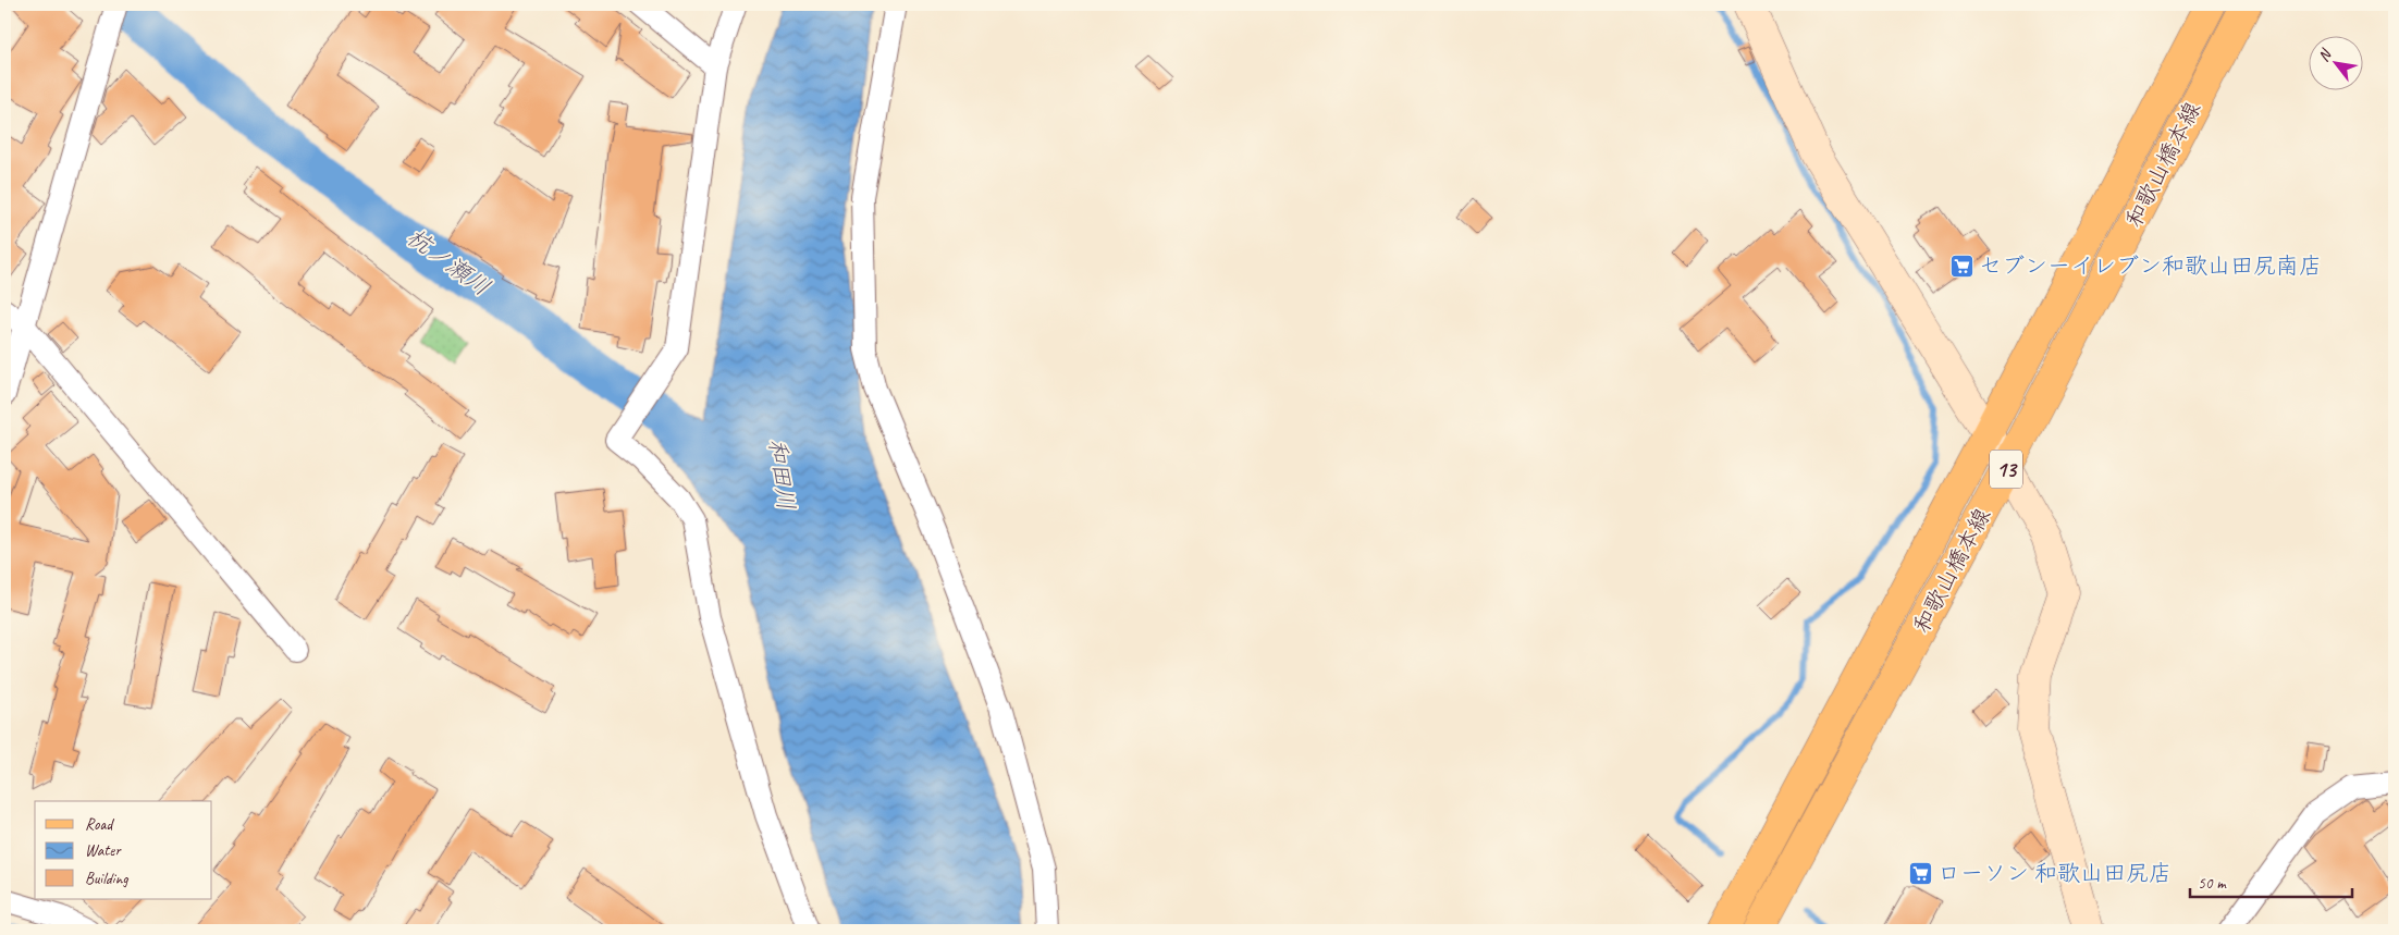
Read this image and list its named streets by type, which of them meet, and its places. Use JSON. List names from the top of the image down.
{
  "streets": {
    "main road": ["和歌山橋本線", "13"]
  },
  "water": ["杭ノ瀬川", "和田川"],
  "places": {
    "supermarket": ["セブンーイレブン和歌山田尻南店", "ローソン 和歌山田尻店"]
  },
  "legend": ["Road", "Water", "Building"],
  "scale_bar": "50 m",
  "north": "top left"
}
